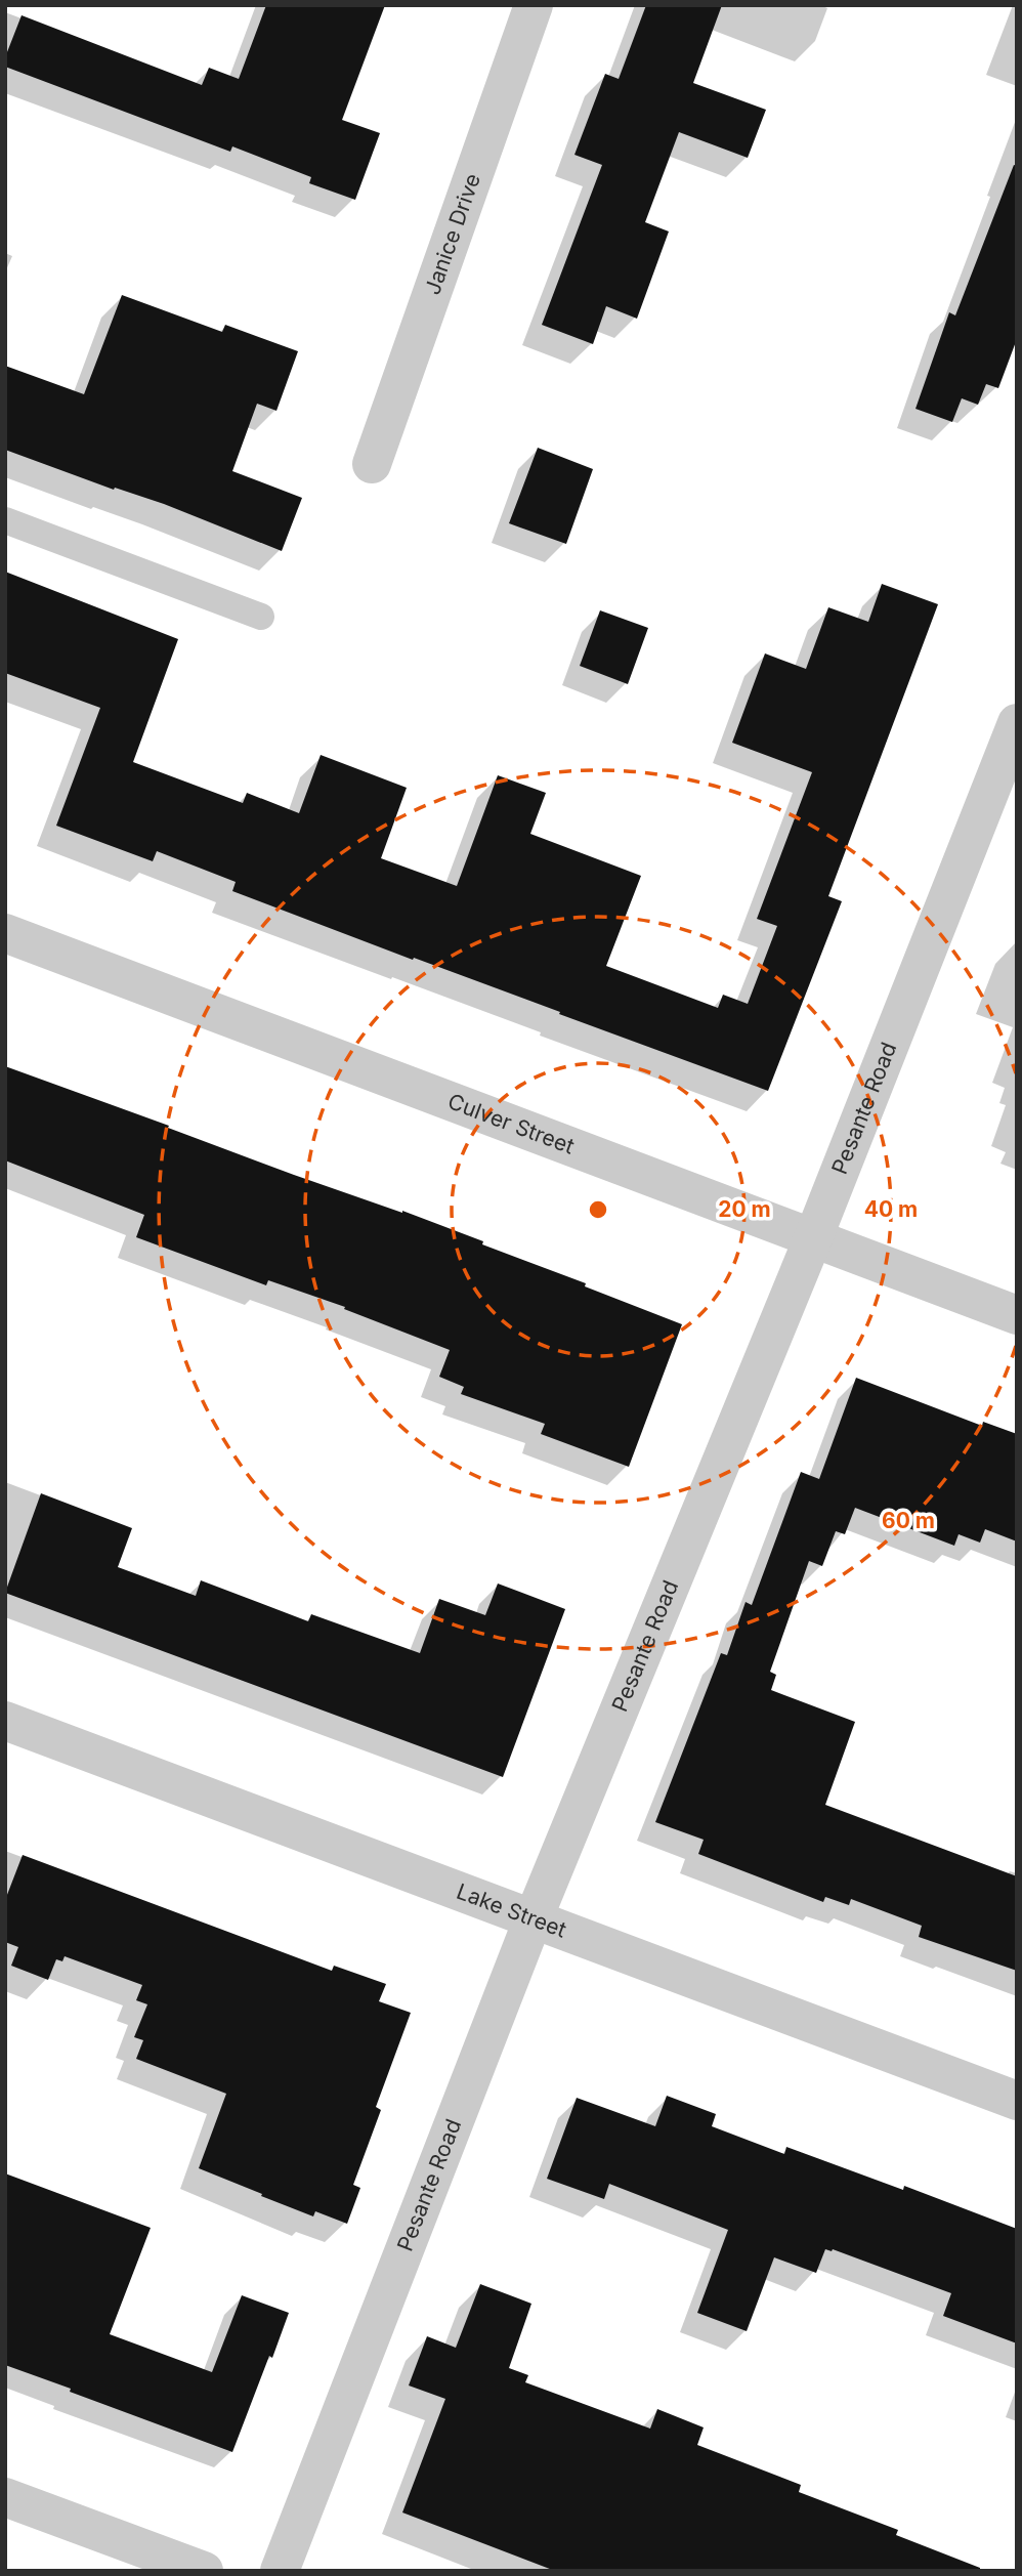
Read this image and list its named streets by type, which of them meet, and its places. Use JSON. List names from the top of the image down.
{
  "streets": {
    "street": [
      "Janice Drive",
      "Pesante Road",
      "Culver Street",
      "Lake Street"
    ]
  },
  "crossings": [
    ["Pesante Road", "Culver Street"],
    ["Pesante Road", "Lake Street"]
  ],
  "rings": ["20 m", "40 m", "60 m"]
}
